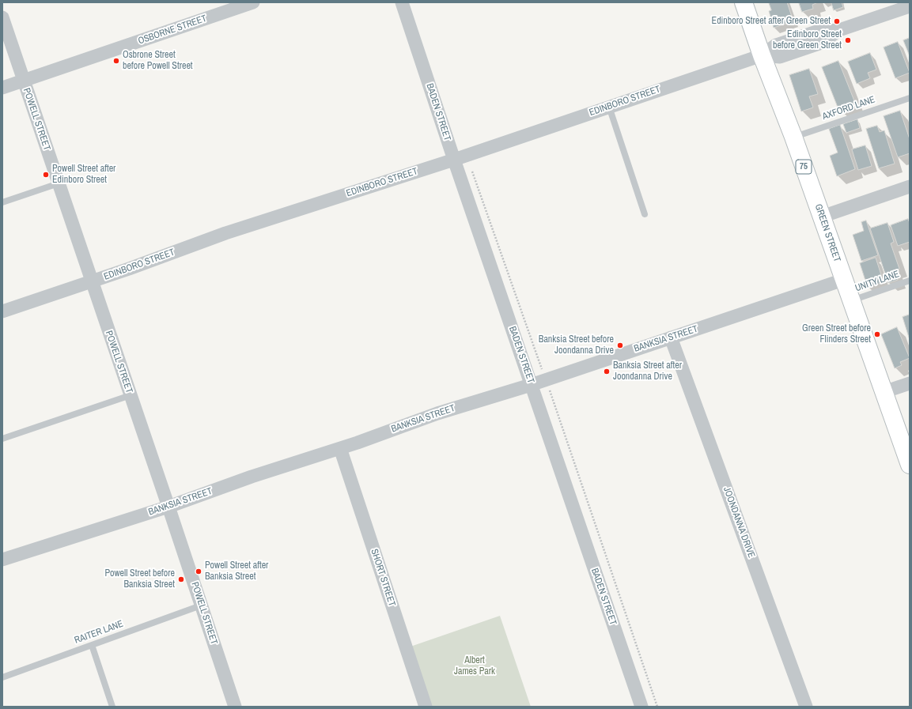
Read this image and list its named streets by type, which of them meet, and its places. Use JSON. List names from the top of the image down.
{
  "streets": {
    "main road": ["75", "GREEN STREET"],
    "street": [
      "OSBORNE STREET",
      "EDINBORO STREET",
      "BADEN STREET",
      "POWELL STREET",
      "BANKSIA STREET",
      "JOONDANNA DRIVE",
      "SHORT STREET"
    ],
    "lane": ["AXFORD LANE", "UNITY LANE", "RAITER LANE"]
  },
  "crossings": [
    ["OSBORNE STREET", "POWELL STREET"],
    ["EDINBORO STREET", "BADEN STREET"],
    ["EDINBORO STREET", "POWELL STREET"],
    ["EDINBORO STREET", "GREEN STREET"],
    ["AXFORD LANE", "GREEN STREET"],
    ["BADEN STREET", "BANKSIA STREET"],
    ["POWELL STREET", "BANKSIA STREET"],
    ["POWELL STREET", "RAITER LANE"],
    ["GREEN STREET", "UNITY LANE"],
    ["GREEN STREET", "BANKSIA STREET"],
    ["BANKSIA STREET", "JOONDANNA DRIVE"],
    ["BANKSIA STREET", "SHORT STREET"]
  ],
  "parks": ["Albert James Park"],
  "places": [
    "Edinboro Street after Green Street",
    "Edinboro Street before Green Street",
    "Osbrone Street before Powell Street",
    "Powell Street after Edinboro Street",
    "Green Street before Flinders Street",
    "Banksia Street before Joondanna Drive",
    "Banksia Street after Joondanna Drive",
    "Powell Street after Banksia Street",
    "Powell Street before Banksia Street"
  ]
}
